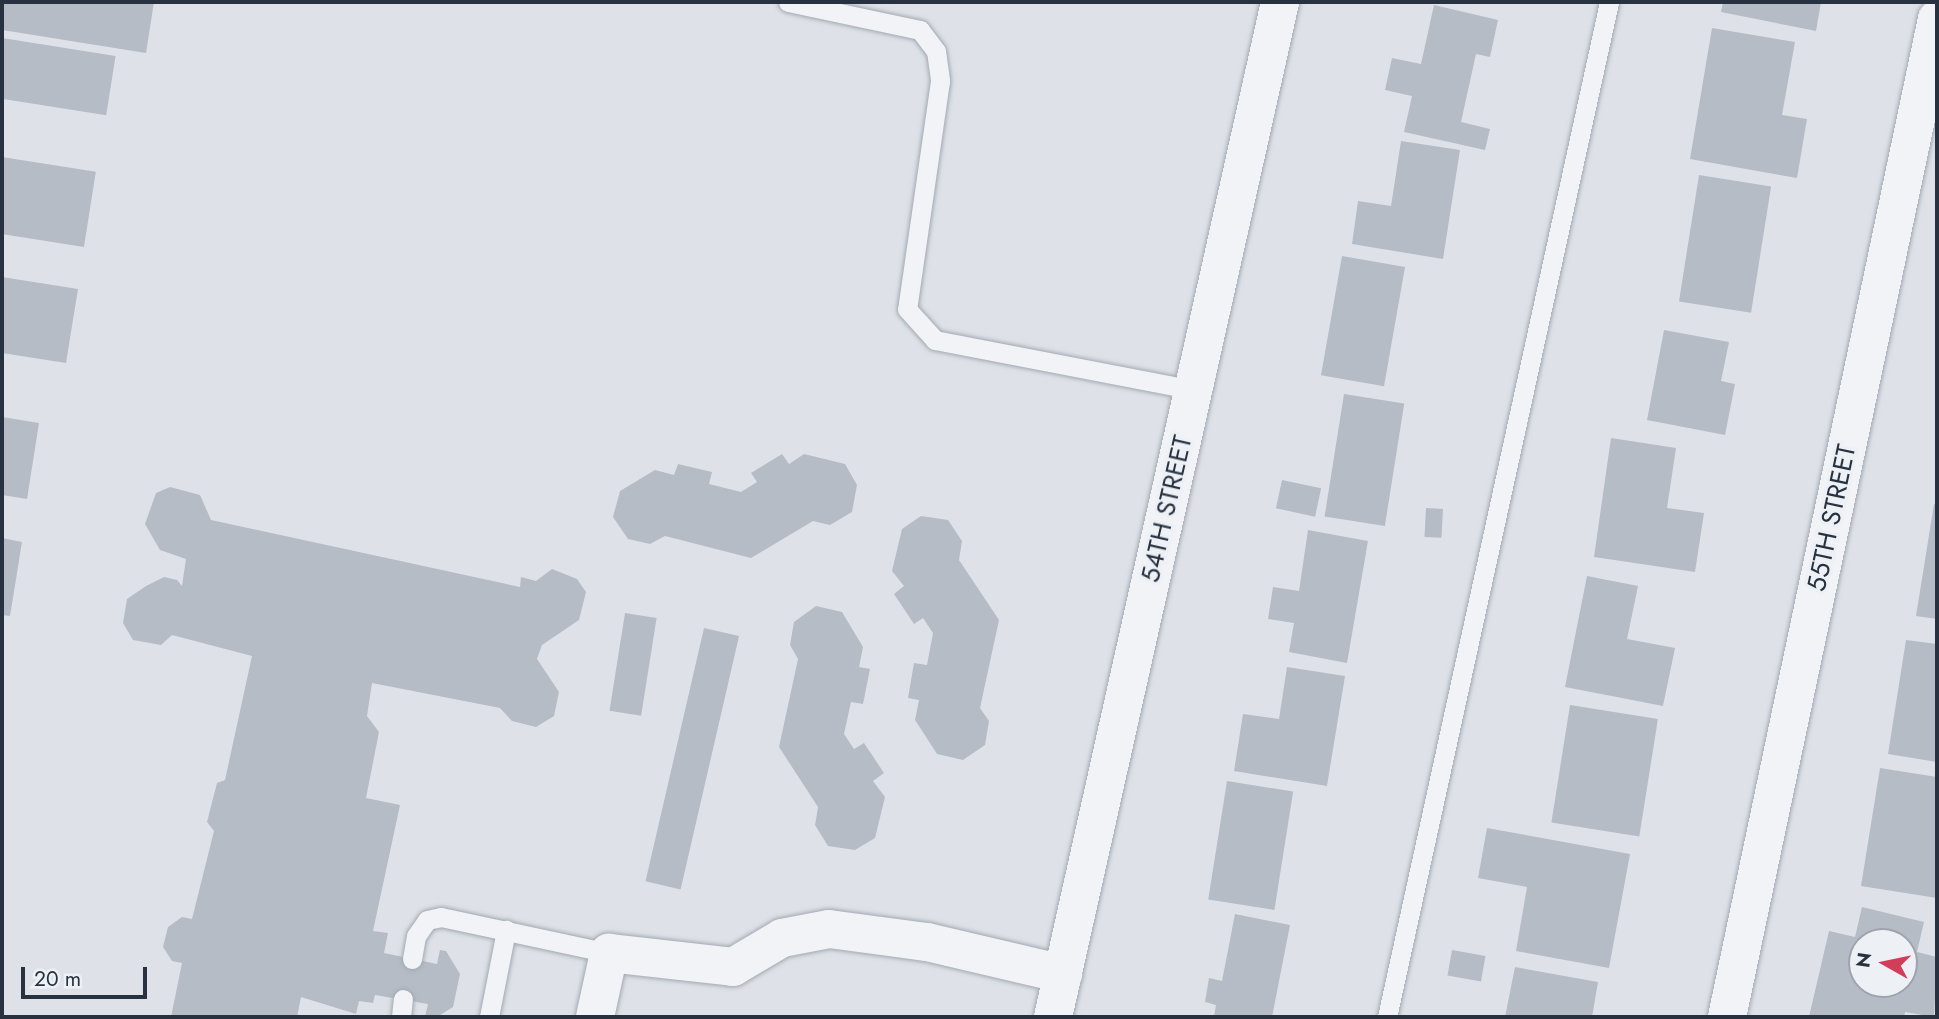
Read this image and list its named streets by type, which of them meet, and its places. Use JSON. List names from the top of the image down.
{
  "streets": {
    "street": ["54TH STREET", "55TH STREET"]
  },
  "scale_bar": "20 m",
  "north": "left"
}
